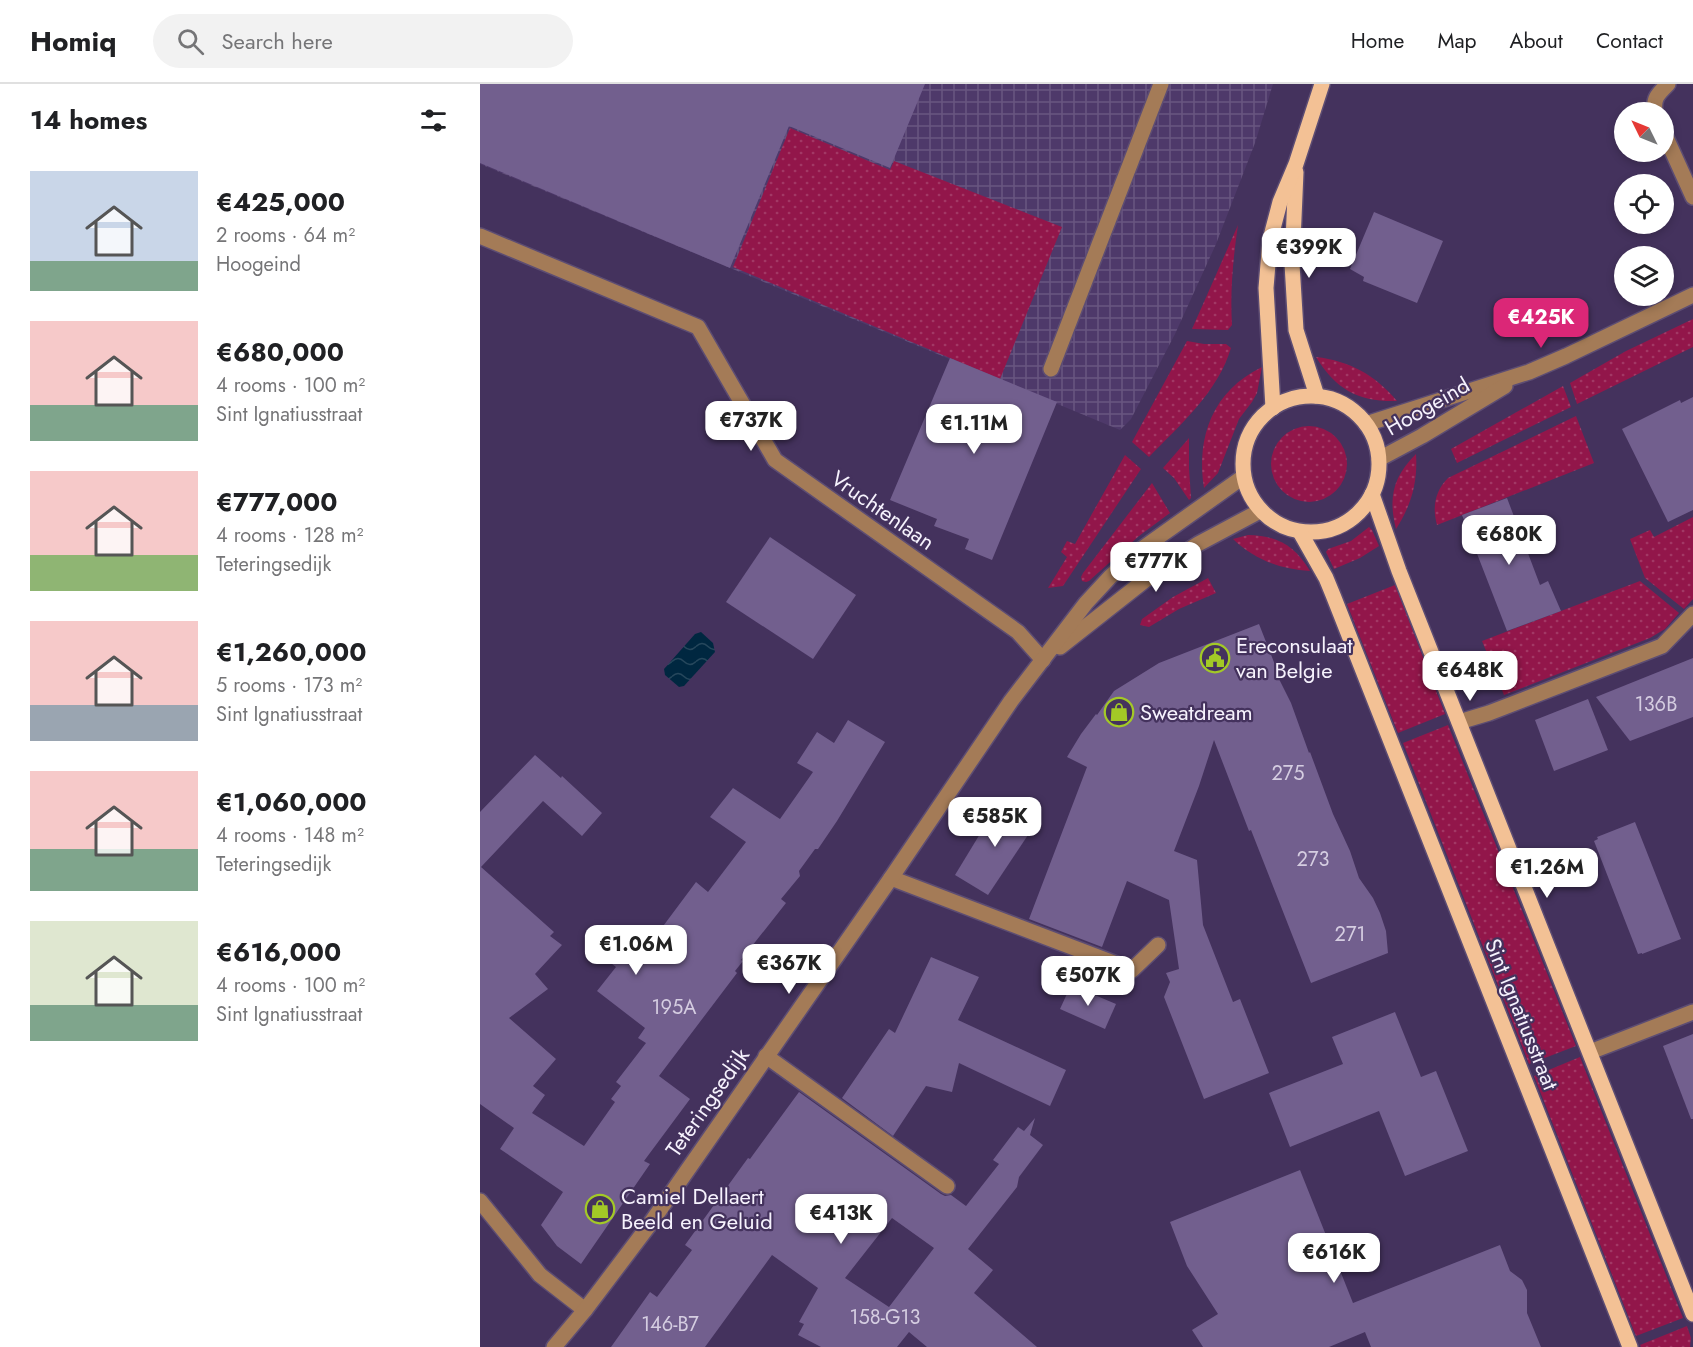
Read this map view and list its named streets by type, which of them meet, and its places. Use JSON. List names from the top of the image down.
{
  "streets": {
    "main road": ["Sint Ignatiusstraat"],
    "street": ["Hoogeind", "Vruchtenlaan", "Teteringsedijk"]
  },
  "crossings": [
    ["Hoogeind", "Sint Ignatiusstraat"],
    ["Hoogeind", "Teteringsedijk"],
    ["Vruchtenlaan", "Teteringsedijk"],
    ["Sint Ignatiusstraat", "Teteringsedijk"]
  ],
  "places": {
    "public building": ["Ereconsulaat van Belgie"],
    "shop": ["Sweatdream", "Camiel Dellaert Beeld en Geluid"]
  },
  "house_numbers": [
    "136B",
    "275",
    "273",
    "271",
    "195A",
    "158-G13",
    "146-B7"
  ],
  "north": "top left",
  "page": {
    "header": "Homiq",
    "search": "Search here",
    "nav": [
      "Home",
      "Map",
      "About",
      "Contact"
    ],
    "heading": "14 homes",
    "list": [
      {
        "name": "€425,000",
        "note": "2 rooms · 64 m² · Hoogeind"
      },
      {
        "name": "€680,000",
        "note": "4 rooms · 100 m² · Sint Ignatiusstraat"
      },
      {
        "name": "€777,000",
        "note": "4 rooms · 128 m² · Teteringsedijk"
      },
      {
        "name": "€1,260,000",
        "note": "5 rooms · 173 m² · Sint Ignatiusstraat"
      },
      {
        "name": "€1,060,000",
        "note": "4 rooms · 148 m² · Teteringsedijk"
      },
      {
        "name": "€616,000",
        "note": "4 rooms · 100 m² · Sint Ignatiusstraat"
      }
    ],
    "price": [
      "€399K",
      "€425K",
      "€737K",
      "€1.11M",
      "€680K",
      "€777K",
      "€648K",
      "€585K",
      "€1.26M",
      "€1.06M",
      "€367K",
      "€507K",
      "€413K",
      "€616K"
    ]
  }
}
